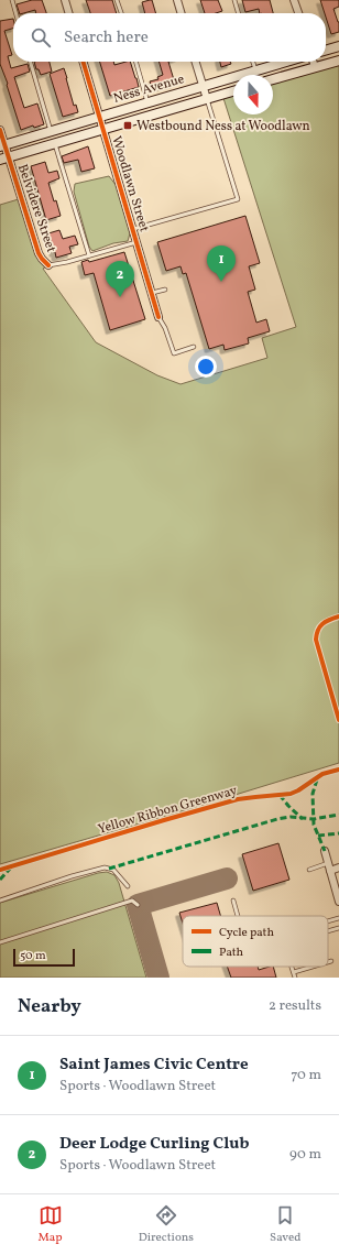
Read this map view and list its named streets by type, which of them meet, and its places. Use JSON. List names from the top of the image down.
{
  "streets": {
    "main road": ["Ness Avenue"],
    "street": ["Woodlawn Street", "Belvidere Street"],
    "cycle path": ["Yellow Ribbon Greenway"]
  },
  "crossings": [
    ["Ness Avenue", "Woodlawn Street"],
    ["Ness Avenue", "Belvidere Street"]
  ],
  "places": {
    "transit": ["Westbound Ness at Woodlawn"]
  },
  "legend": ["Cycle path", "Path"],
  "scale_bar": "50 m",
  "north": "bottom",
  "page": {
    "search": "Search here",
    "pins": ["1", "2"],
    "scale": "50 m",
    "heading": ["Nearby", "2 results"],
    "list": [
      {
        "mark": "1",
        "name": "Saint James Civic Centre",
        "note": "Sports · Woodlawn Street",
        "value": "70 m"
      },
      {
        "mark": "2",
        "name": "Deer Lodge Curling Club",
        "note": "Sports · Woodlawn Street",
        "value": "90 m"
      }
    ],
    "nav": ["Map", "Directions", "Saved"]
  }
}
